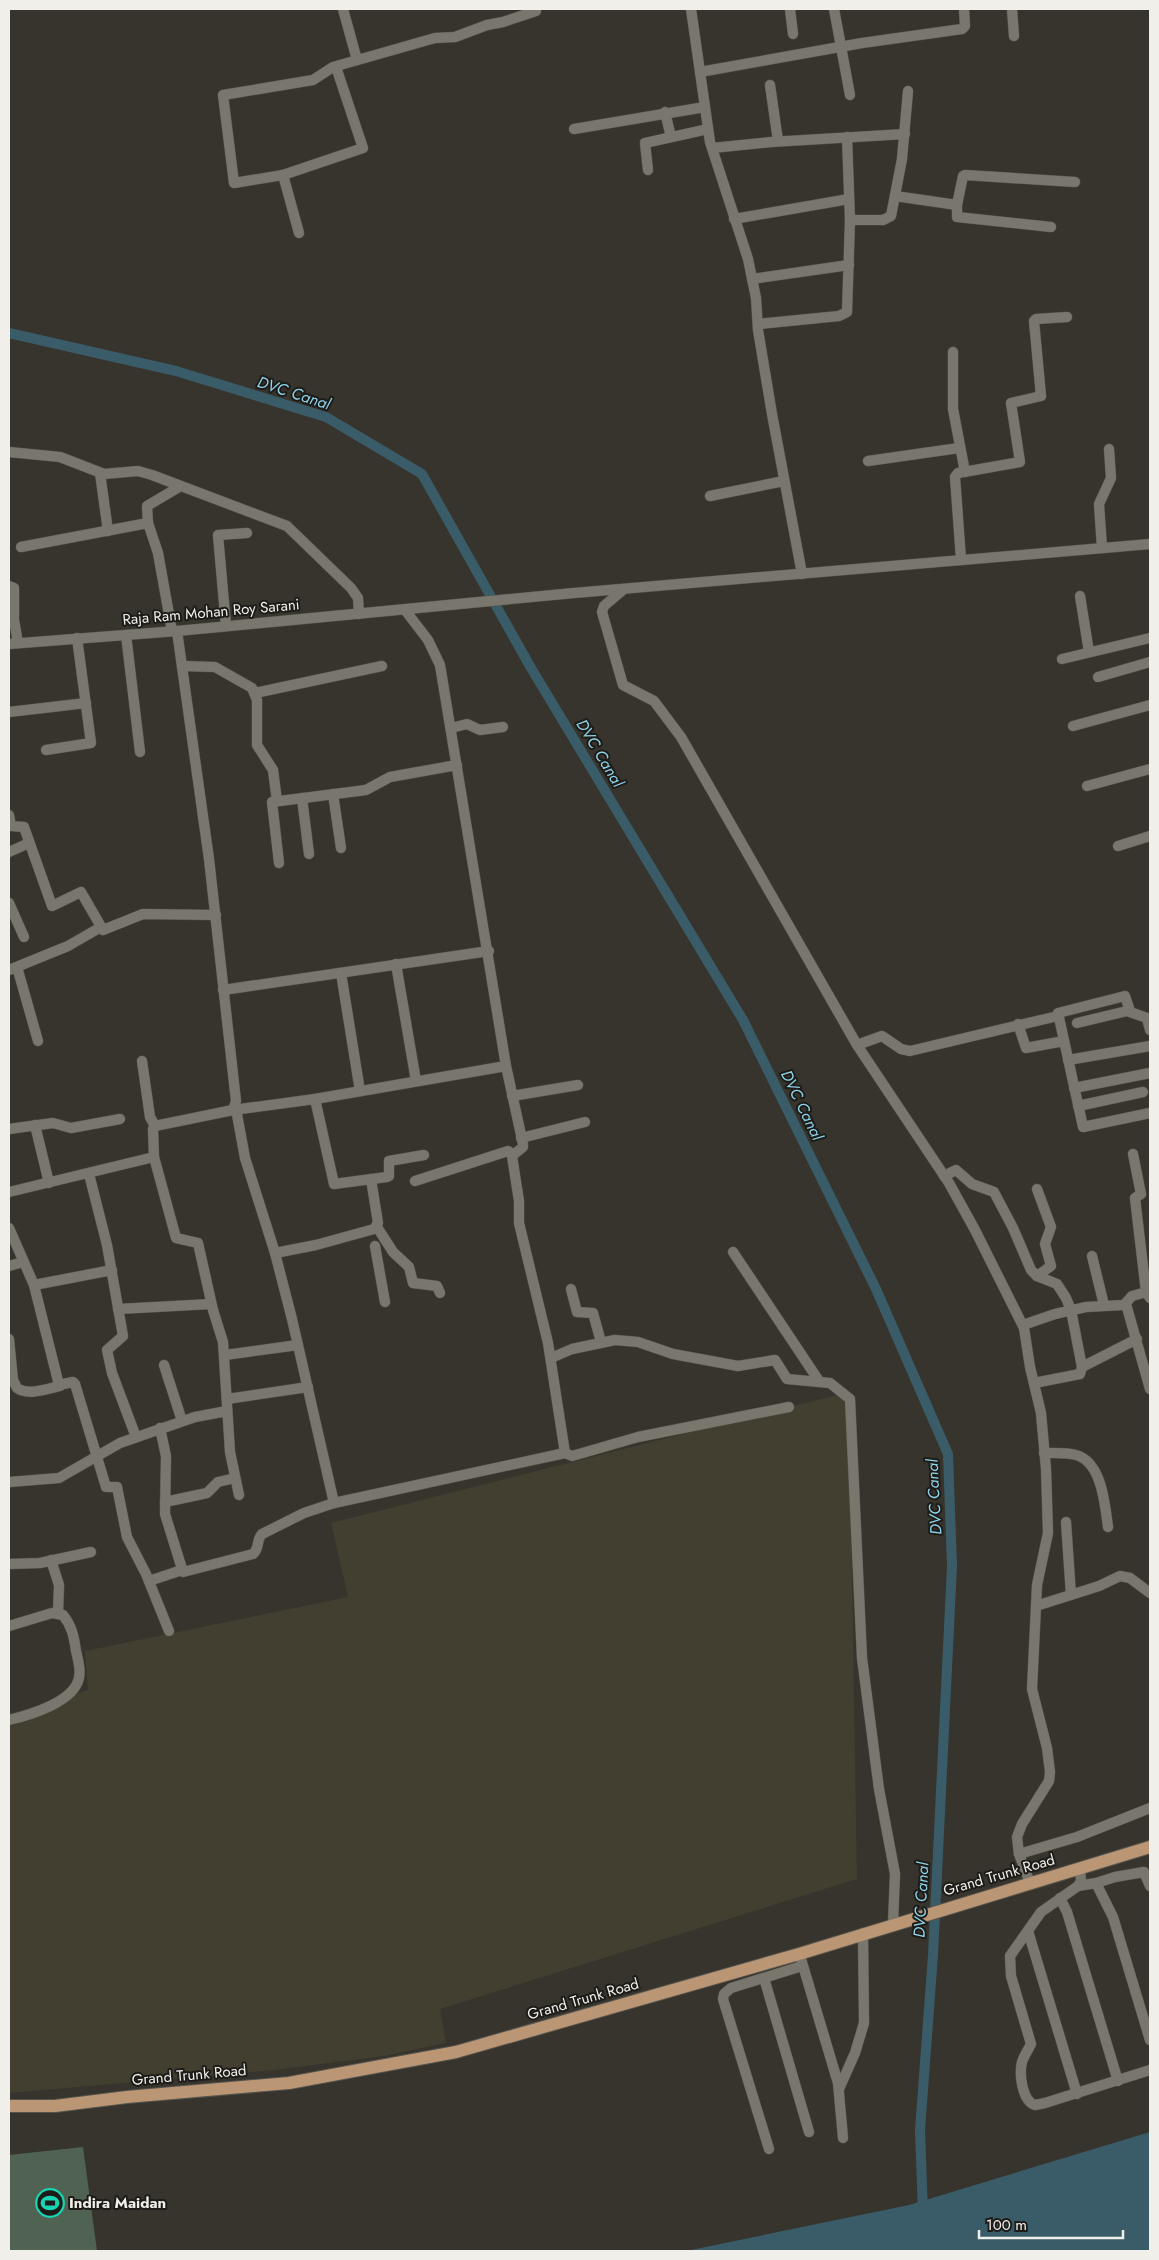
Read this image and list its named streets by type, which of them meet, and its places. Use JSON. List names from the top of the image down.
{
  "streets": {
    "main road": ["Grand Trunk Road"],
    "street": ["Raja Ram Mohan Roy Sarani"]
  },
  "water": ["DVC Canal"],
  "places": {
    "sports": ["Indira Maidan"]
  },
  "scale_bar": "100 m"
}
